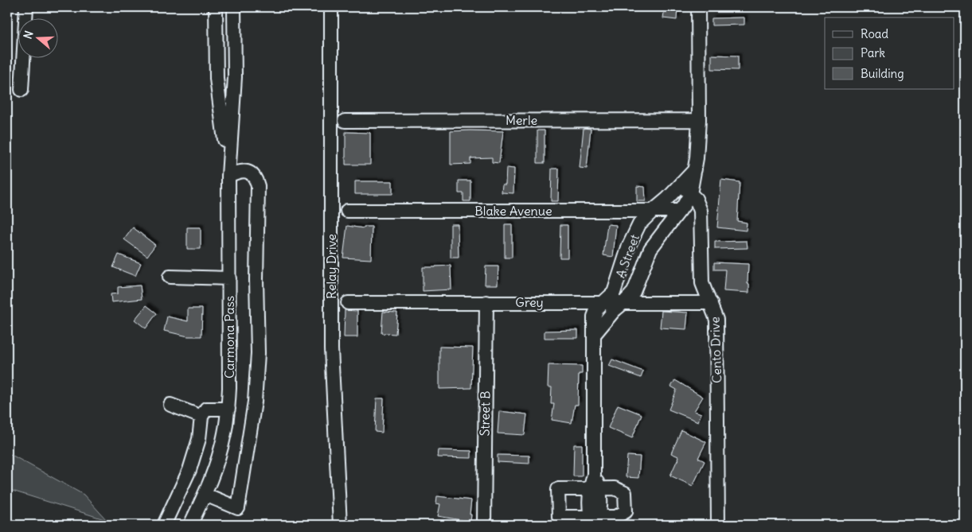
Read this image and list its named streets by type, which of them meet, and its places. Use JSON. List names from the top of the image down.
{
  "streets": {
    "street": [
      "Merle",
      "Blake Avenue",
      "A Street",
      "Relay Drive",
      "Grey",
      "Carmona Pass",
      "Cento Drive",
      "Street B"
    ]
  },
  "crossings": [
    ["Merle", "A Street"],
    ["Blake Avenue", "A Street"],
    ["A Street", "Grey"],
    ["A Street", "Cento Drive"],
    ["Grey", "Cento Drive"],
    ["Grey", "Street B"]
  ],
  "legend": ["Road", "Park", "Building"],
  "north": "left"
}
